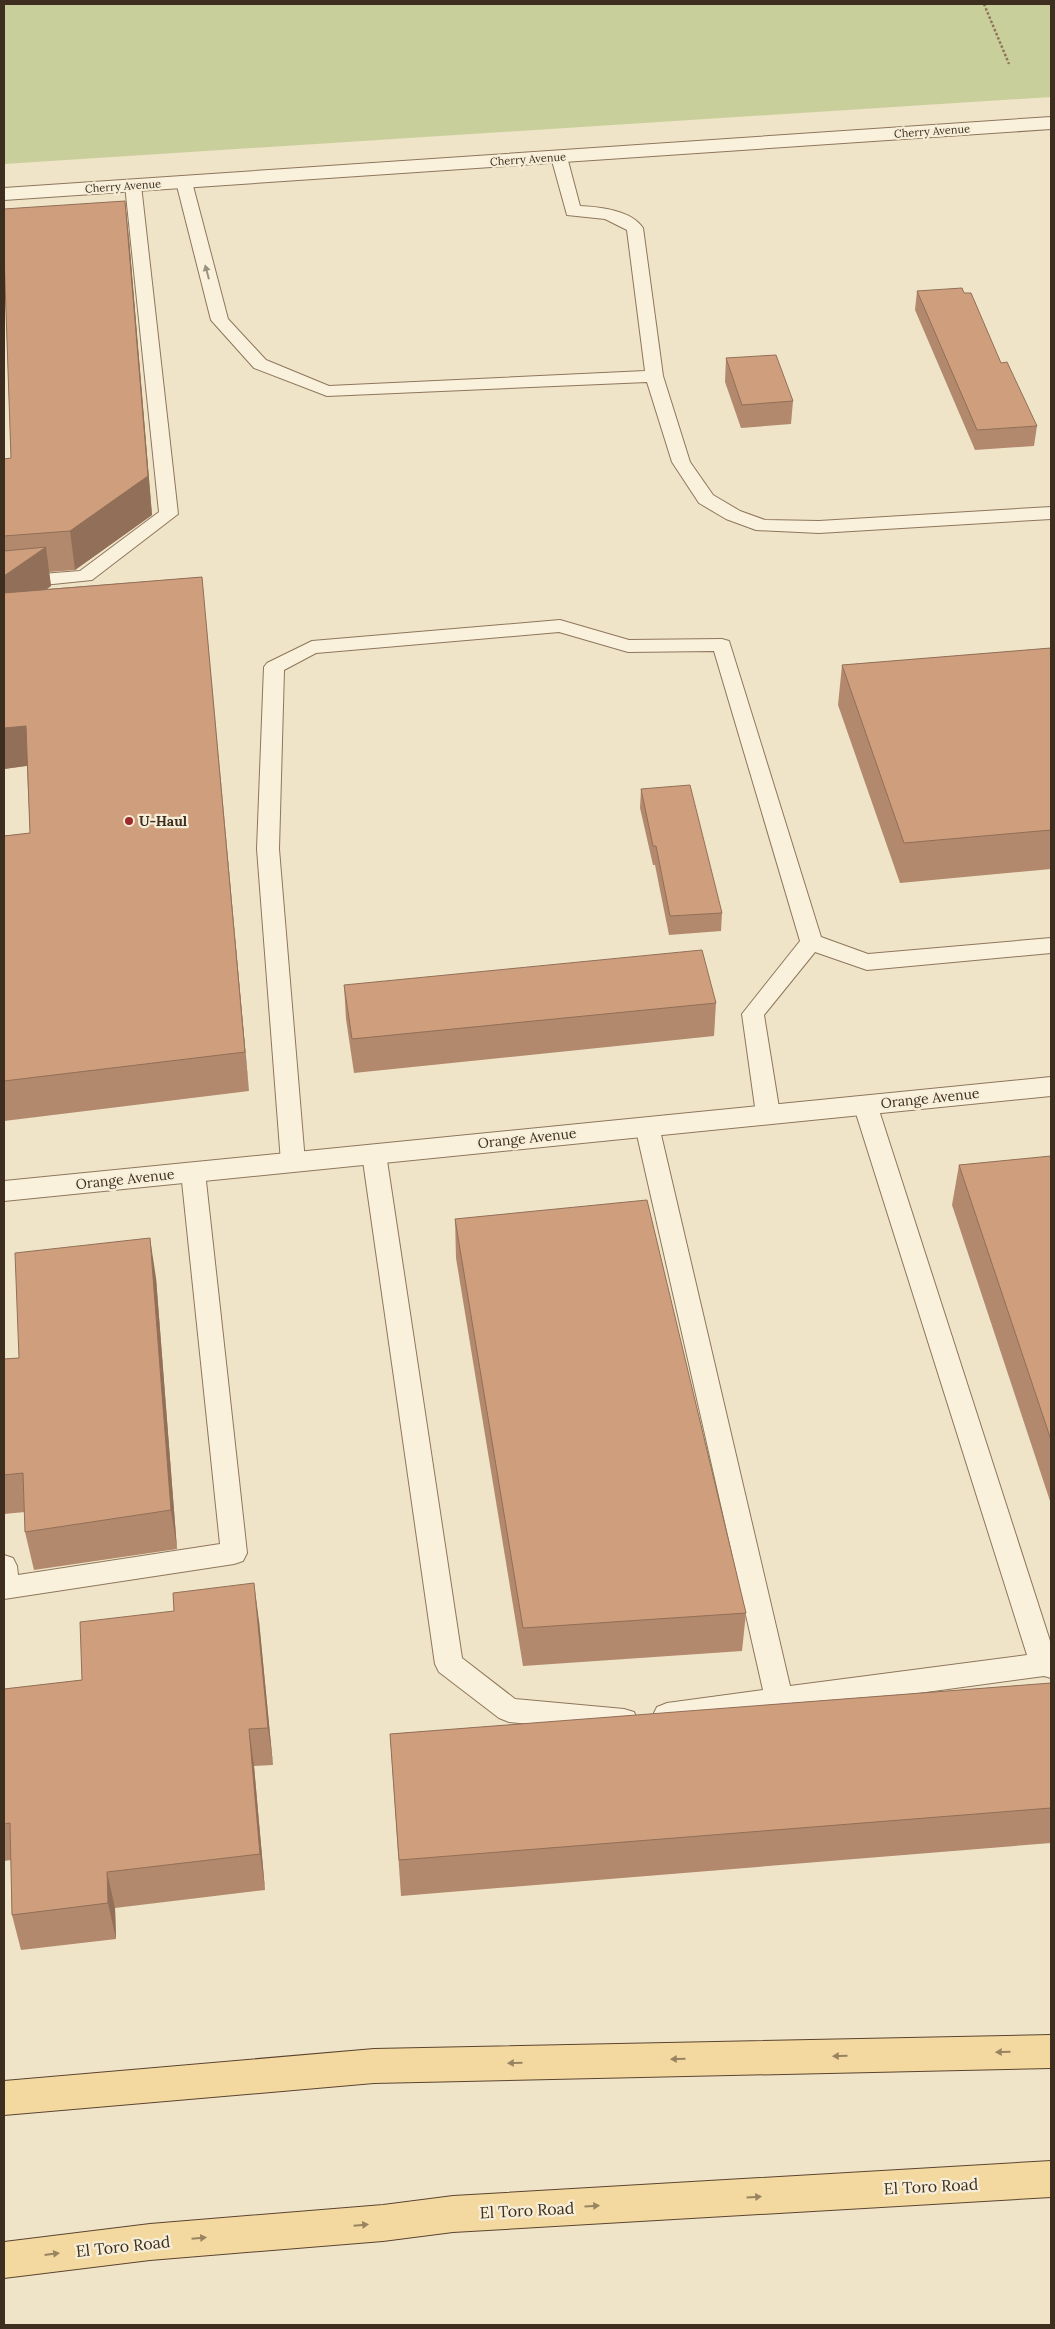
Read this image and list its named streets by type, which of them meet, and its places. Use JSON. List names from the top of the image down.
{
  "streets": {
    "main road": ["El Toro Road"],
    "street": ["Cherry Avenue", "Orange Avenue"]
  },
  "places": ["U-Haul"]
}
